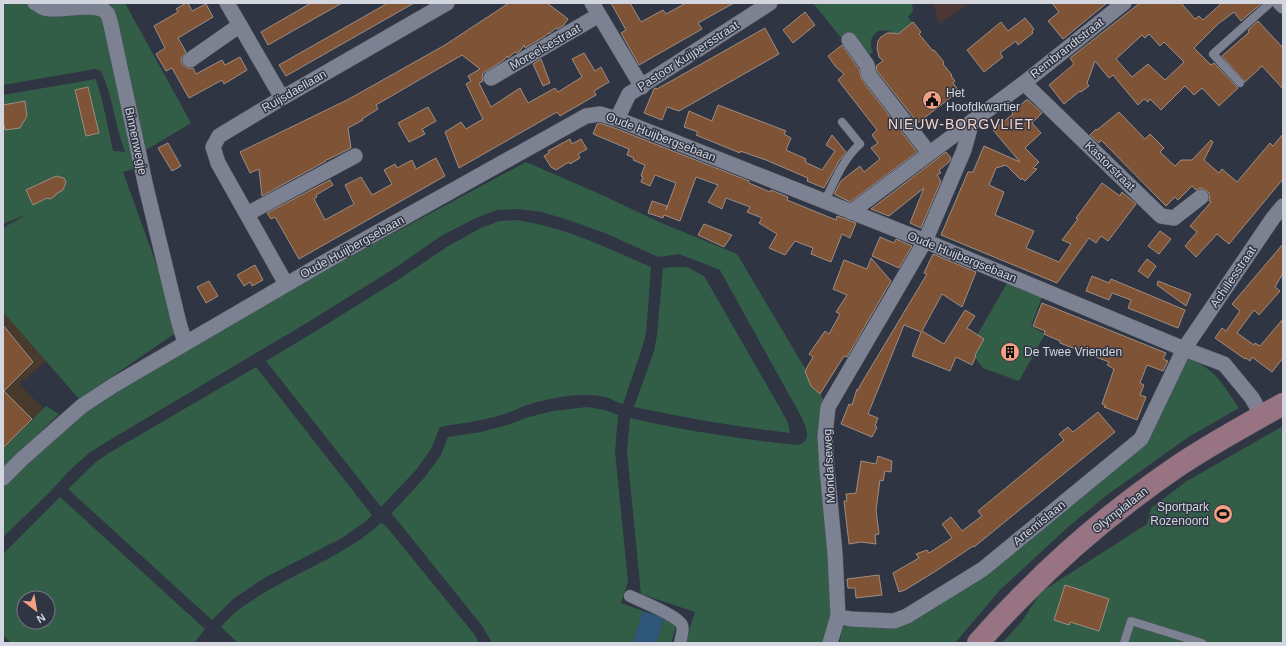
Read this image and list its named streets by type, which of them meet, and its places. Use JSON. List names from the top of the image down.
{
  "streets": {
    "main road": ["Olympialaan"],
    "street": [
      "Moreelsestraat",
      "Rembrandtstraat",
      "Pastoor Kuijpersstraat",
      "Ruijsdaellaan",
      "Oude Huijbergsebaan",
      "Binnenwegje",
      "Kastorstraat",
      "Achillesstraat",
      "Mondafseweg",
      "Artemislaan"
    ]
  },
  "crossings": [
    ["Moreelsestraat", "Pastoor Kuijpersstraat"],
    ["Rembrandtstraat", "Oude Huijbergsebaan"],
    ["Rembrandtstraat", "Kastorstraat"],
    ["Pastoor Kuijpersstraat", "Oude Huijbergsebaan"],
    ["Ruijsdaellaan", "Oude Huijbergsebaan"],
    ["Oude Huijbergsebaan", "Binnenwegje"],
    ["Oude Huijbergsebaan", "Achillesstraat"],
    ["Oude Huijbergsebaan", "Mondafseweg"],
    ["Oude Huijbergsebaan", "Olympialaan"],
    ["Oude Huijbergsebaan", "Artemislaan"],
    ["Achillesstraat", "Artemislaan"],
    ["Mondafseweg", "Artemislaan"]
  ],
  "districts": ["NIEUW-BORGVLIET"],
  "places": {
    "public building": ["Het Hoofdkwartier"],
    "building": ["De Twee Vrienden"],
    "sports": ["Sportpark Rozenoord"]
  },
  "north": "bottom right"
}
